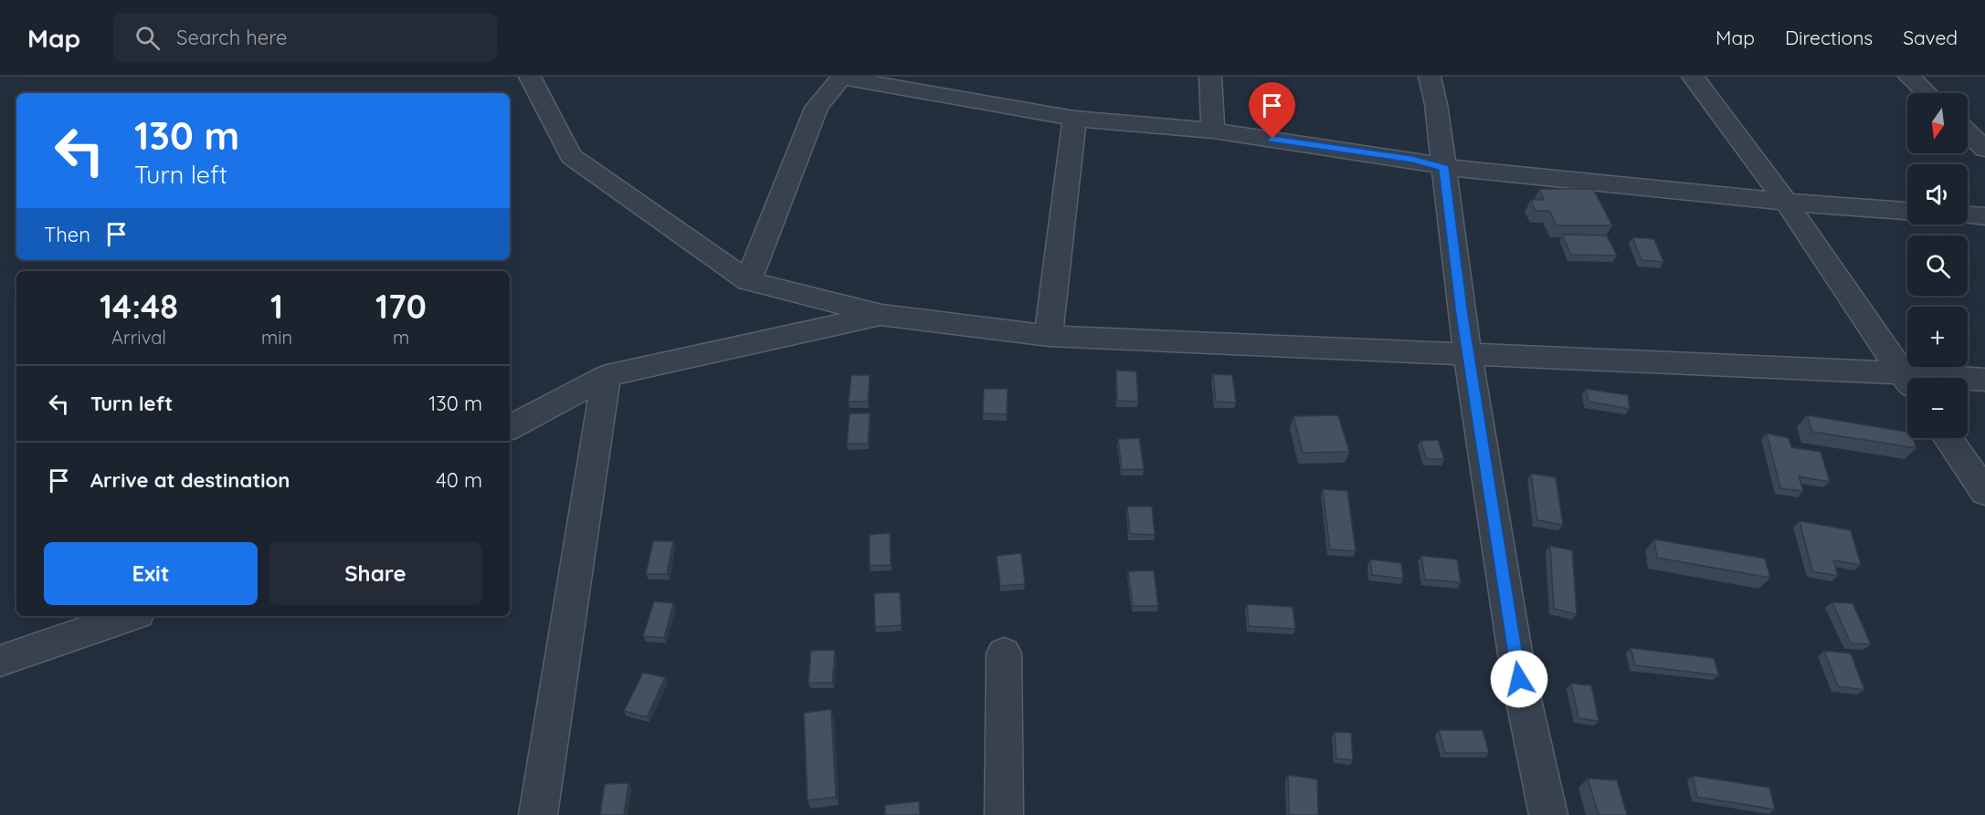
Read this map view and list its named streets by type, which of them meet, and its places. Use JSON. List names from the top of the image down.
{
  "north": "bottom",
  "page": {
    "header": "Map",
    "search": "Search here",
    "nav": ["Map", "Directions", "Saved"],
    "map_buttons": ["+", "−"],
    "turn": ["130 m", "Turn left"],
    "then": "Then",
    "eta": [
      "14:48",
      "Arrival",
      "1",
      "min",
      "170",
      "m"
    ],
    "list": [
      {
        "name": "Turn left",
        "value": "130 m"
      },
      {
        "name": "Arrive at destination",
        "value": "40 m"
      }
    ],
    "buttons": ["Exit", "Share"]
  }
}
